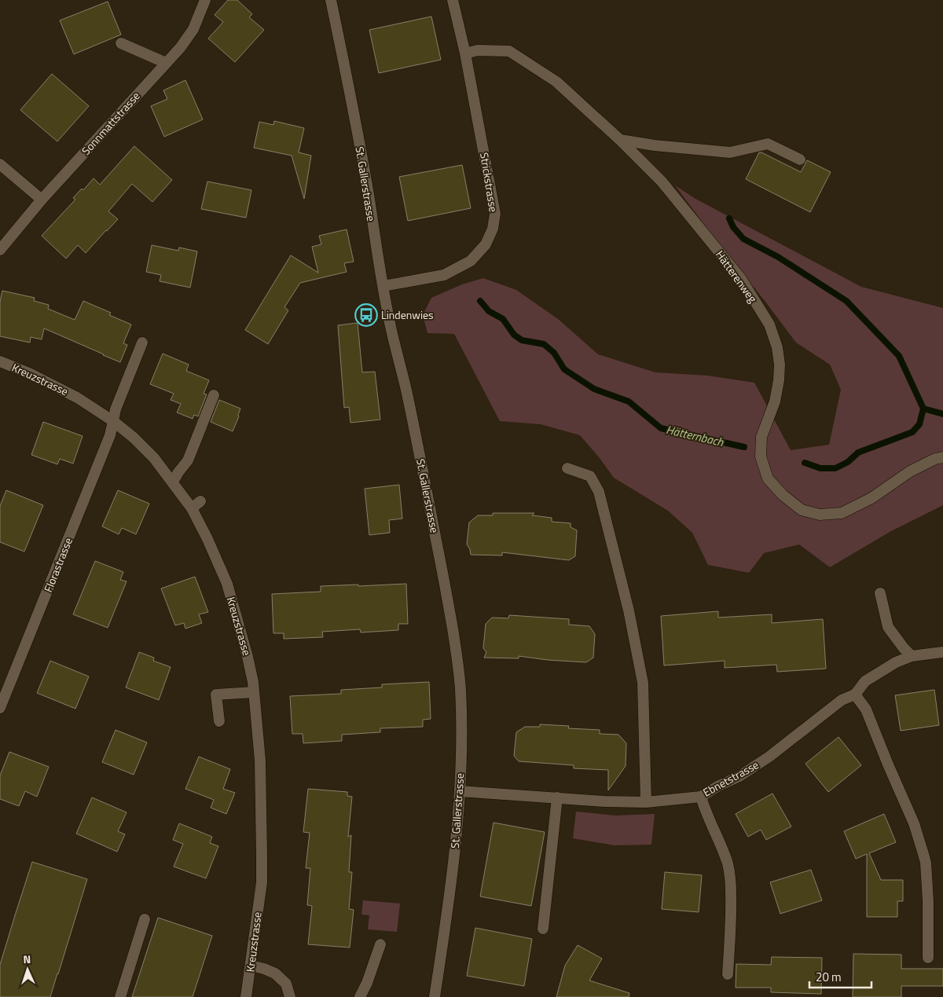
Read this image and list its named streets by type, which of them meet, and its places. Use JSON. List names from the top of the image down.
{
  "streets": {
    "street": [
      "Sonnmattstrasse",
      "Strickstrasse",
      "St. Gallerstrasse",
      "Hätterenweg",
      "Kreuzstrasse",
      "Florastrasse",
      "Ebnetstrasse"
    ]
  },
  "crossings": [
    ["Strickstrasse", "St. Gallerstrasse"],
    ["Strickstrasse", "Hätterenweg"],
    ["St. Gallerstrasse", "Ebnetstrasse"],
    ["Kreuzstrasse", "Florastrasse"]
  ],
  "water": ["Hätternbach"],
  "places": {
    "bus stop": ["Lindenwies"]
  },
  "scale_bar": "20 m",
  "north": "top"
}
